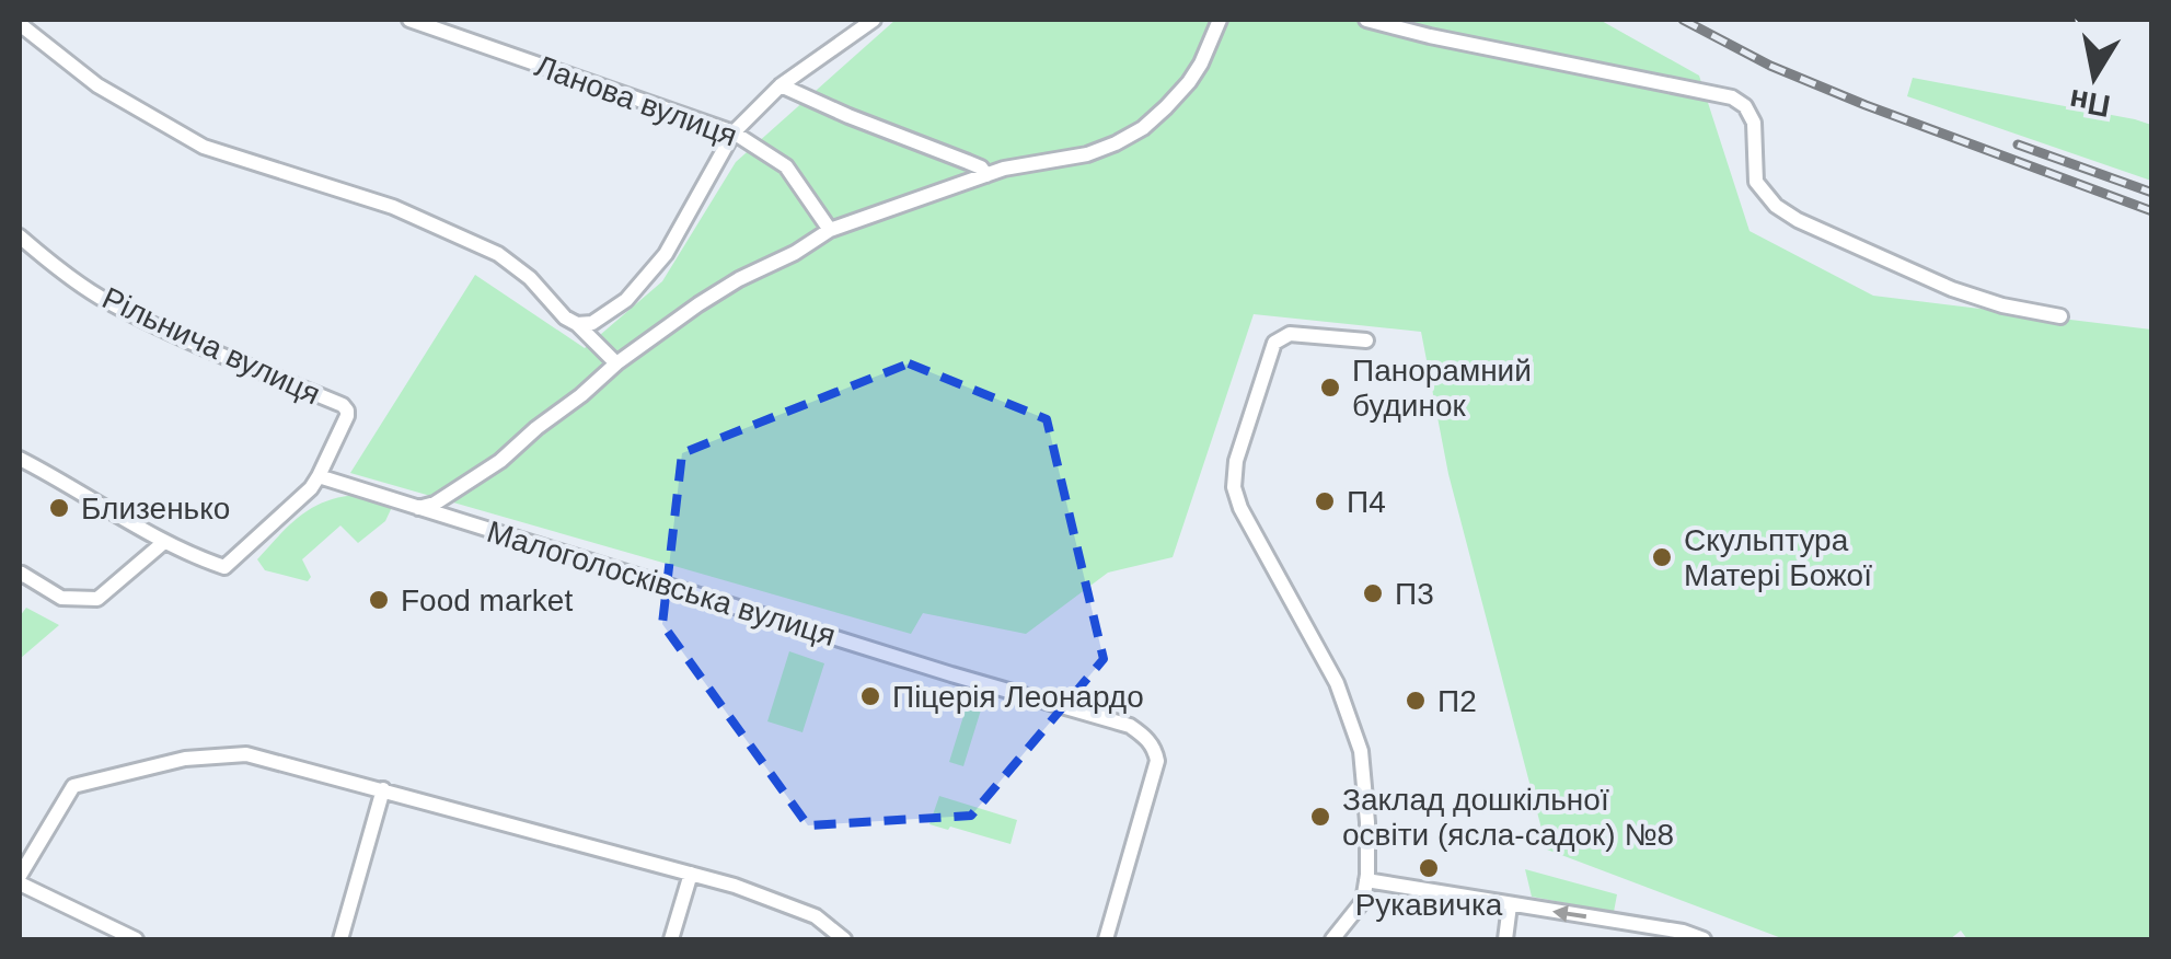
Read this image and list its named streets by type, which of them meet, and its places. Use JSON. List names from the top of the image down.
{
  "streets": {
    "street": ["Ланова вулиця", "Рільнича вулиця", "Малоголосківська вулиця"]
  },
  "crossings": [
    ["Рільнича вулиця", "Малоголосківська вулиця"]
  ],
  "places": [
    "Панорамний будинок",
    "П4",
    "Близенько",
    "Скульптура Матері Божої",
    "П3",
    "Food market",
    "Піцерія Леонардо",
    "П2",
    "Заклад дошкільної освіти (ясла-садок) №8",
    "Рукавичка"
  ],
  "north": "bottom"
}
